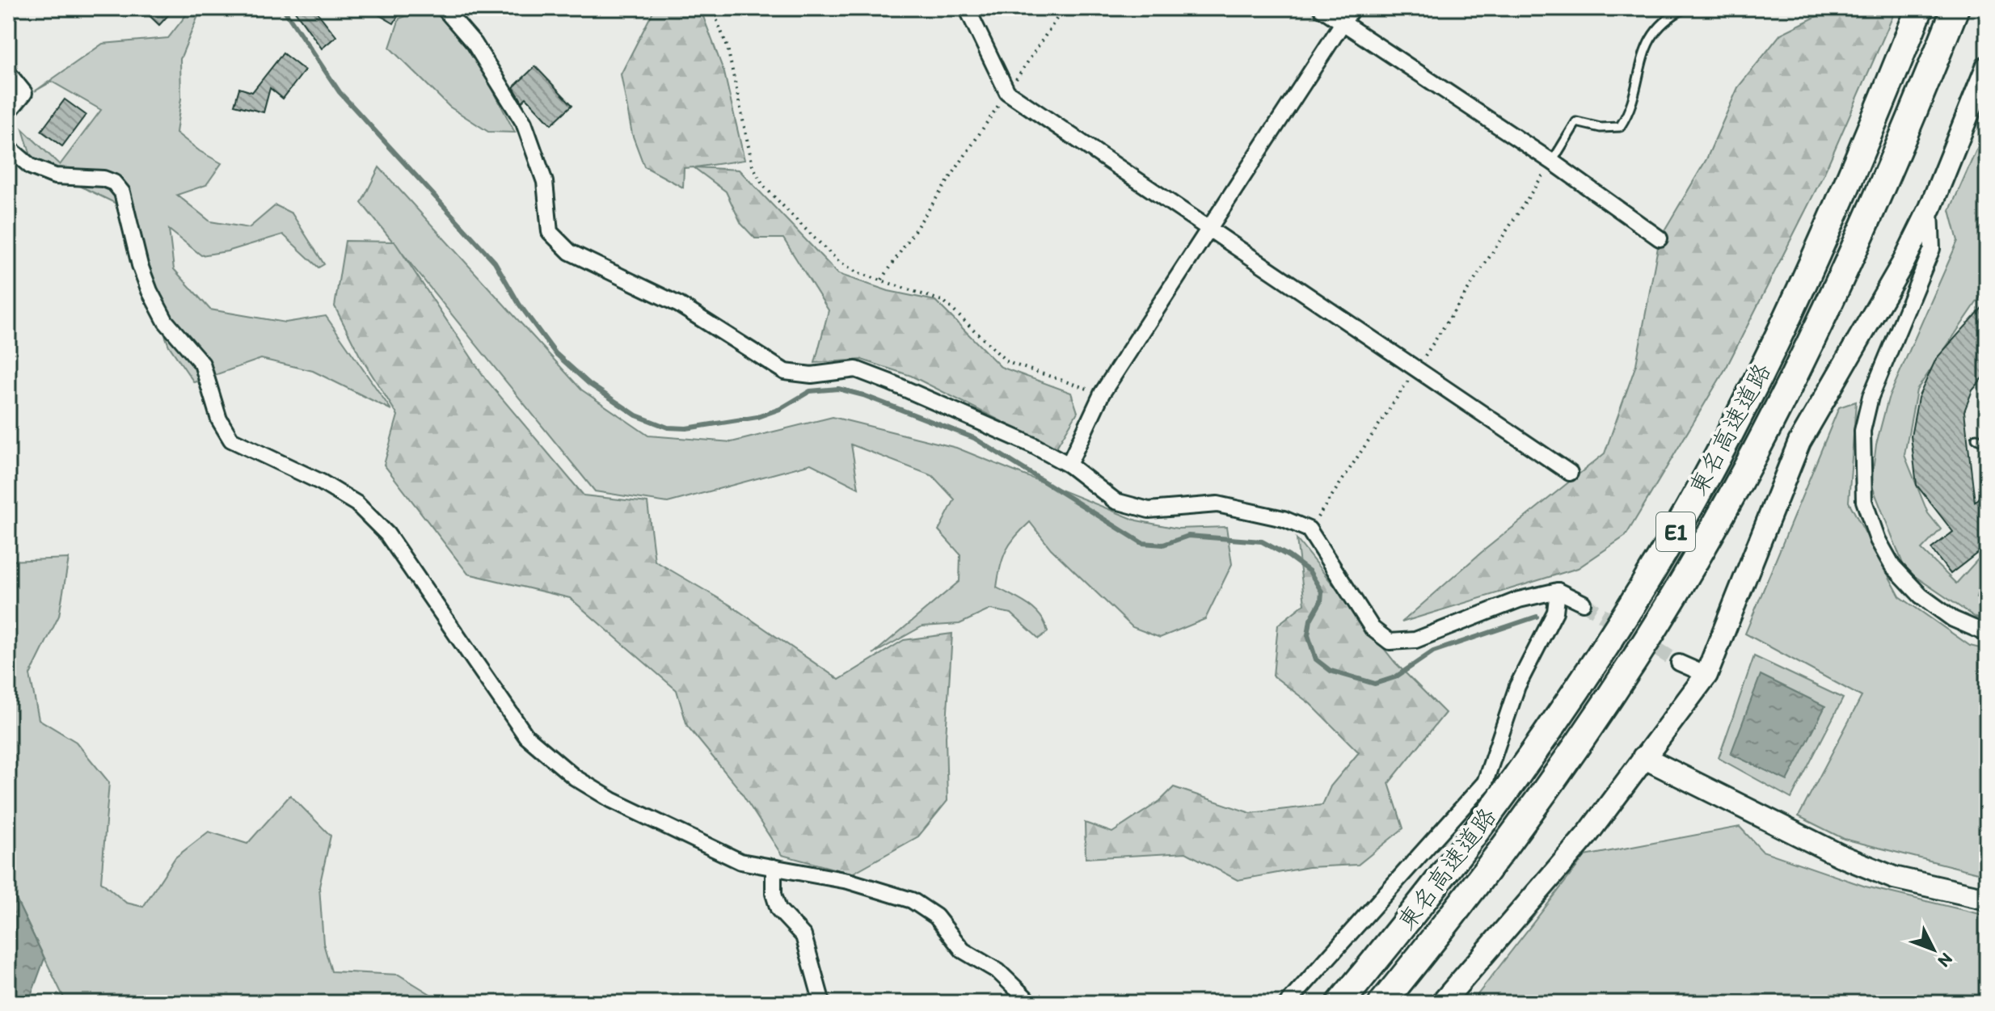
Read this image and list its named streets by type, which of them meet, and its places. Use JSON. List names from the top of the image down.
{
  "streets": {
    "highway": ["東名高速道路", "E1"]
  },
  "north": "bottom right"
}
